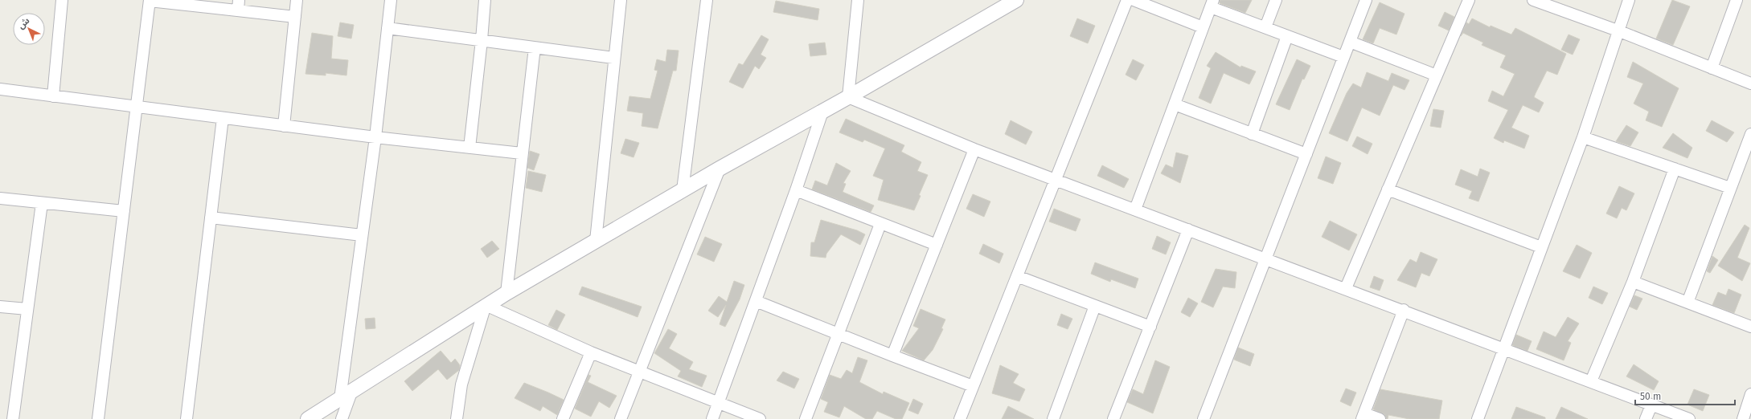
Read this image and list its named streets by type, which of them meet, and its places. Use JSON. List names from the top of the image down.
{
  "scale_bar": "50 m",
  "north": "top left"
}
